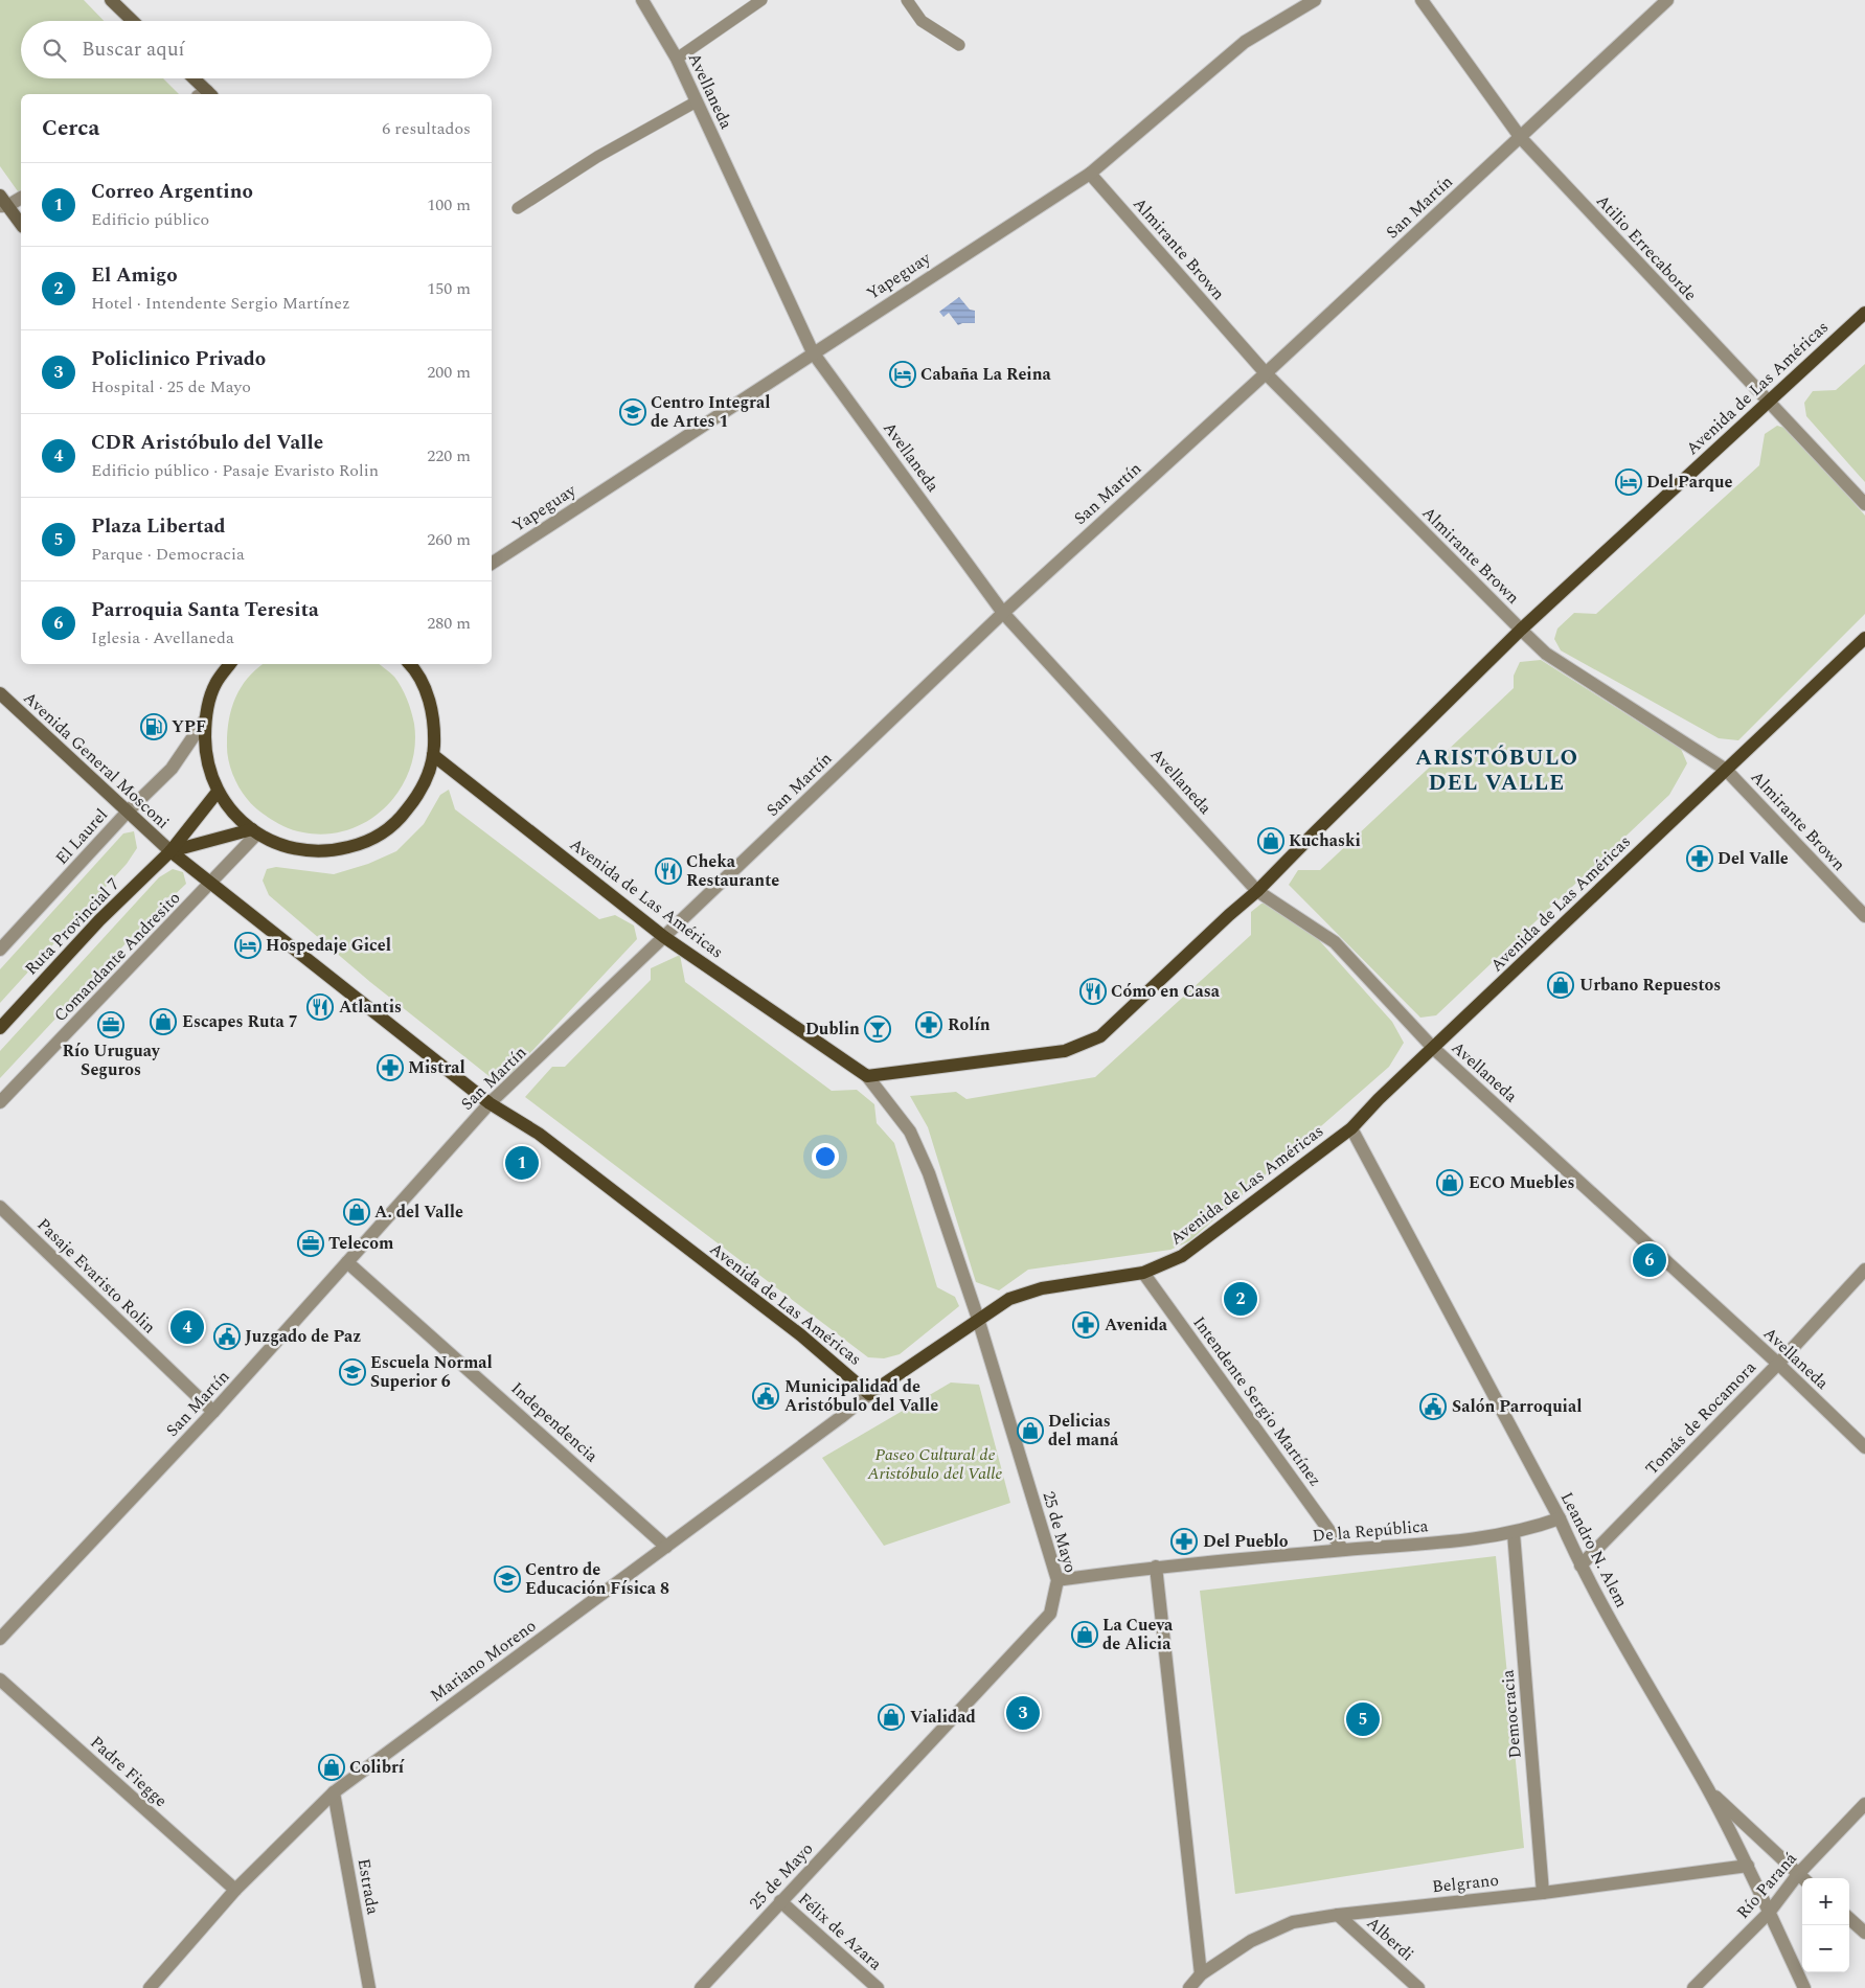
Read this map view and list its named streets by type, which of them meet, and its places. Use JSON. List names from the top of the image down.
{
  "streets": {
    "main road": ["Avenida de Las Américas", "Avenida General Mosconi", "Ruta Provincial 7"],
    "street": [
      "Avellaneda",
      "San Martín",
      "Atilio Errecaborde",
      "Almirante Brown",
      "Yapeguay",
      "El Laurel",
      "Comandante Andresito",
      "Pasaje Evaristo Rolin",
      "Intendente Sergio Martínez",
      "Tomás de Rocamora",
      "Independencia",
      "De la República",
      "25 de Mayo",
      "Leandro N. Alem",
      "Mariano Moreno",
      "Democracia",
      "Padre Fiegge",
      "Belgrano",
      "Río Paraná",
      "Estrada",
      "Félix de Azara",
      "Alberdi"
    ]
  },
  "crossings": [
    ["Avellaneda", "San Martín"],
    ["Avellaneda", "Yapeguay"],
    ["Avellaneda", "Avenida de Las Américas"],
    ["Avellaneda", "Tomás de Rocamora"],
    ["San Martín", "Atilio Errecaborde"],
    ["San Martín", "Almirante Brown"],
    ["San Martín", "Avenida de Las Américas"],
    ["San Martín", "Pasaje Evaristo Rolin"],
    ["San Martín", "Independencia"],
    ["Atilio Errecaborde", "Avenida de Las Américas"],
    ["Almirante Brown", "Yapeguay"],
    ["Almirante Brown", "Avenida de Las Américas"],
    ["Avenida de Las Américas", "Avenida General Mosconi"],
    ["Avenida de Las Américas", "Ruta Provincial 7"],
    ["Avenida de Las Américas", "Comandante Andresito"],
    ["Avenida de Las Américas", "Intendente Sergio Martínez"],
    ["Avenida de Las Américas", "25 de Mayo"],
    ["Avenida de Las Américas", "Leandro N. Alem"],
    ["Avenida de Las Américas", "Mariano Moreno"],
    ["Avenida General Mosconi", "El Laurel"],
    ["Avenida General Mosconi", "Ruta Provincial 7"],
    ["Intendente Sergio Martínez", "De la República"],
    ["Tomás de Rocamora", "Leandro N. Alem"],
    ["Independencia", "Mariano Moreno"],
    ["De la República", "25 de Mayo"],
    ["De la República", "Leandro N. Alem"],
    ["De la República", "Democracia"],
    ["25 de Mayo", "Félix de Azara"],
    ["Leandro N. Alem", "Belgrano"],
    ["Leandro N. Alem", "Río Paraná"],
    ["Mariano Moreno", "Padre Fiegge"],
    ["Mariano Moreno", "Estrada"],
    ["Democracia", "Belgrano"],
    ["Belgrano", "Alberdi"]
  ],
  "districts": ["ARISTÓBULO DEL VALLE"],
  "parks": ["Paseo Cultural de Aristóbulo del Valle"],
  "places": {
    "hotel": ["Cabaña La Reina", "Del Parque", "Hospedaje Gicel"],
    "school or university": ["Centro Integral de Artes 1", "Escuela Normal Superior 6", "Centro de Educación Física 8"],
    "fuel station": ["YPF"],
    "shop": [
      "Kuchaski",
      "Urbano Repuestos",
      "Escapes Ruta 7",
      "ECO Muebles",
      "A. del Valle",
      "Delicias del maná",
      "La Cueva de Alicia",
      "Vialidad",
      "Colibrí"
    ],
    "pharmacy": [
      "Del Valle",
      "Rolín",
      "Mistral",
      "Avenida",
      "Del Pueblo"
    ],
    "restaurant": ["Cheka Restaurante", "Cómo en Casa", "Atlantis"],
    "office": ["Río Uruguay Seguros", "Telecom"],
    "bar": ["Dublin"],
    "public building": ["Juzgado de Paz", "Municipalidad de Aristóbulo del Valle", "Salón Parroquial"]
  },
  "page": {
    "search": "Buscar aquí",
    "heading": ["Cerca", "6 resultados"],
    "list": [
      {
        "mark": "1",
        "name": "Correo Argentino",
        "note": "Edificio público",
        "value": "100 m"
      },
      {
        "mark": "2",
        "name": "El Amigo",
        "note": "Hotel · Intendente Sergio Martínez",
        "value": "150 m"
      },
      {
        "mark": "3",
        "name": "Policlinico Privado",
        "note": "Hospital · 25 de Mayo",
        "value": "200 m"
      },
      {
        "mark": "4",
        "name": "CDR Aristóbulo del Valle",
        "note": "Edificio público · Pasaje Evaristo Rolin",
        "value": "220 m"
      },
      {
        "mark": "5",
        "name": "Plaza Libertad",
        "note": "Parque · Democracia",
        "value": "260 m"
      },
      {
        "mark": "6",
        "name": "Parroquia Santa Teresita",
        "note": "Iglesia · Avellaneda",
        "value": "280 m"
      }
    ],
    "pins": [
      "1",
      "6",
      "2",
      "4",
      "3",
      "5"
    ],
    "map_buttons": ["+", "−"]
  }
}
